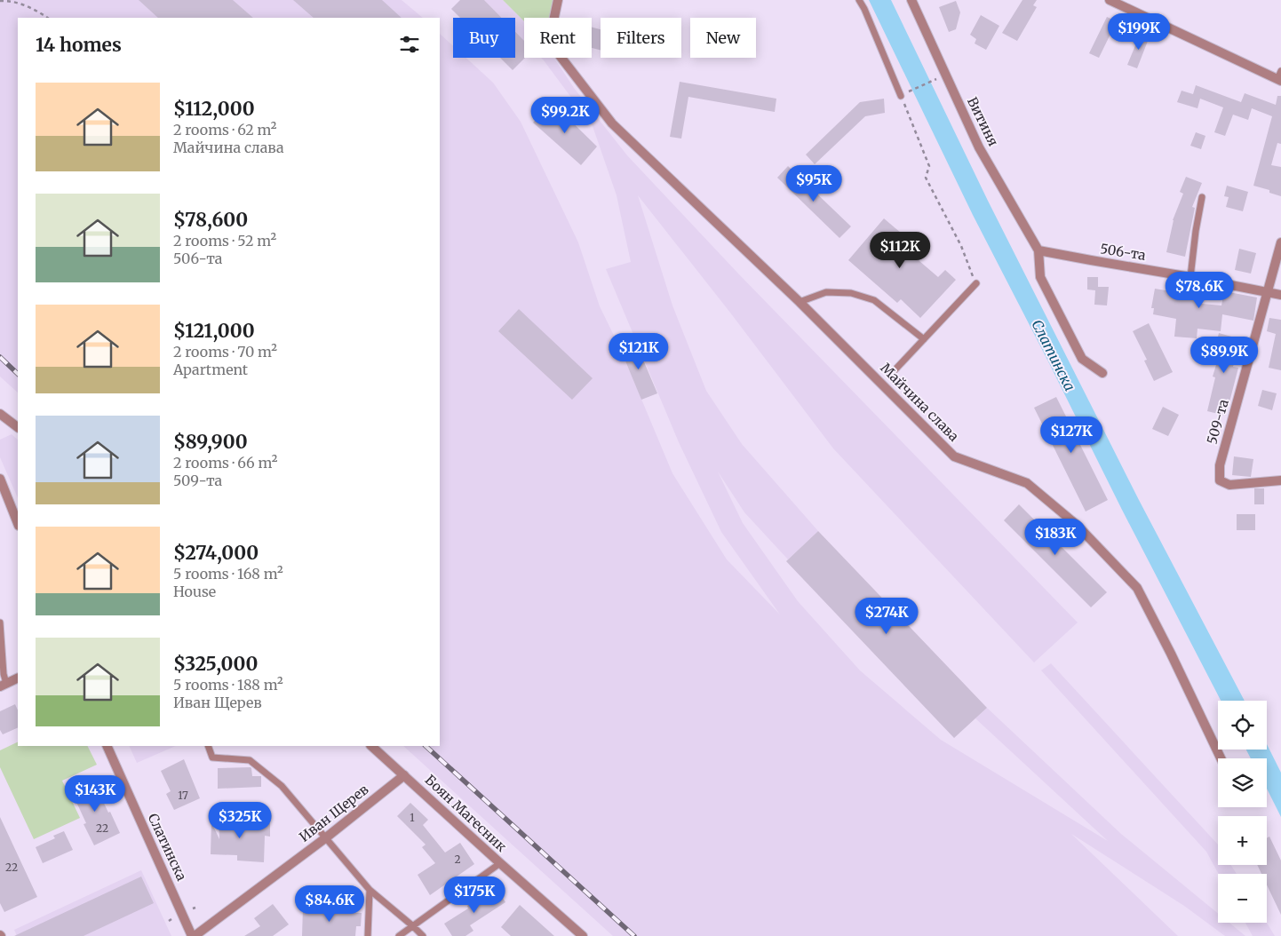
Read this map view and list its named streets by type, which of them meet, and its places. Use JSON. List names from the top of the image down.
{
  "streets": {
    "street": [
      "Витиня",
      "506-та",
      "Майчина слава",
      "509-та",
      "Иван Щерев",
      "Боян Магесник",
      "Слатинска"
    ]
  },
  "crossings": [
    ["Витиня", "506-та"],
    ["506-та", "509-та"],
    ["Иван Щерев", "Боян Магесник"],
    ["Иван Щерев", "Слатинска"]
  ],
  "water": ["Слатинска"],
  "house_numbers": [
    "17",
    "1",
    "22",
    "2",
    "22"
  ],
  "page": {
    "price": [
      "$199K",
      "$99.2K",
      "$95K",
      "$112K",
      "$78.6K",
      "$121K",
      "$89.9K",
      "$127K",
      "$183K",
      "$274K",
      "$143K",
      "$325K",
      "$175K",
      "$84.6K"
    ],
    "chip": [
      "Buy",
      "Rent",
      "Filters",
      "New"
    ],
    "heading": "14 homes",
    "list": [
      {
        "name": "$112,000",
        "note": "2 rooms · 62 m² · Майчина слава"
      },
      {
        "name": "$78,600",
        "note": "2 rooms · 52 m² · 506-та"
      },
      {
        "name": "$121,000",
        "note": "2 rooms · 70 m² · Apartment"
      },
      {
        "name": "$89,900",
        "note": "2 rooms · 66 m² · 509-та"
      },
      {
        "name": "$274,000",
        "note": "5 rooms · 168 m² · House"
      },
      {
        "name": "$325,000",
        "note": "5 rooms · 188 m² · Иван Щерев"
      }
    ],
    "map_buttons": ["+", "−"]
  }
}
